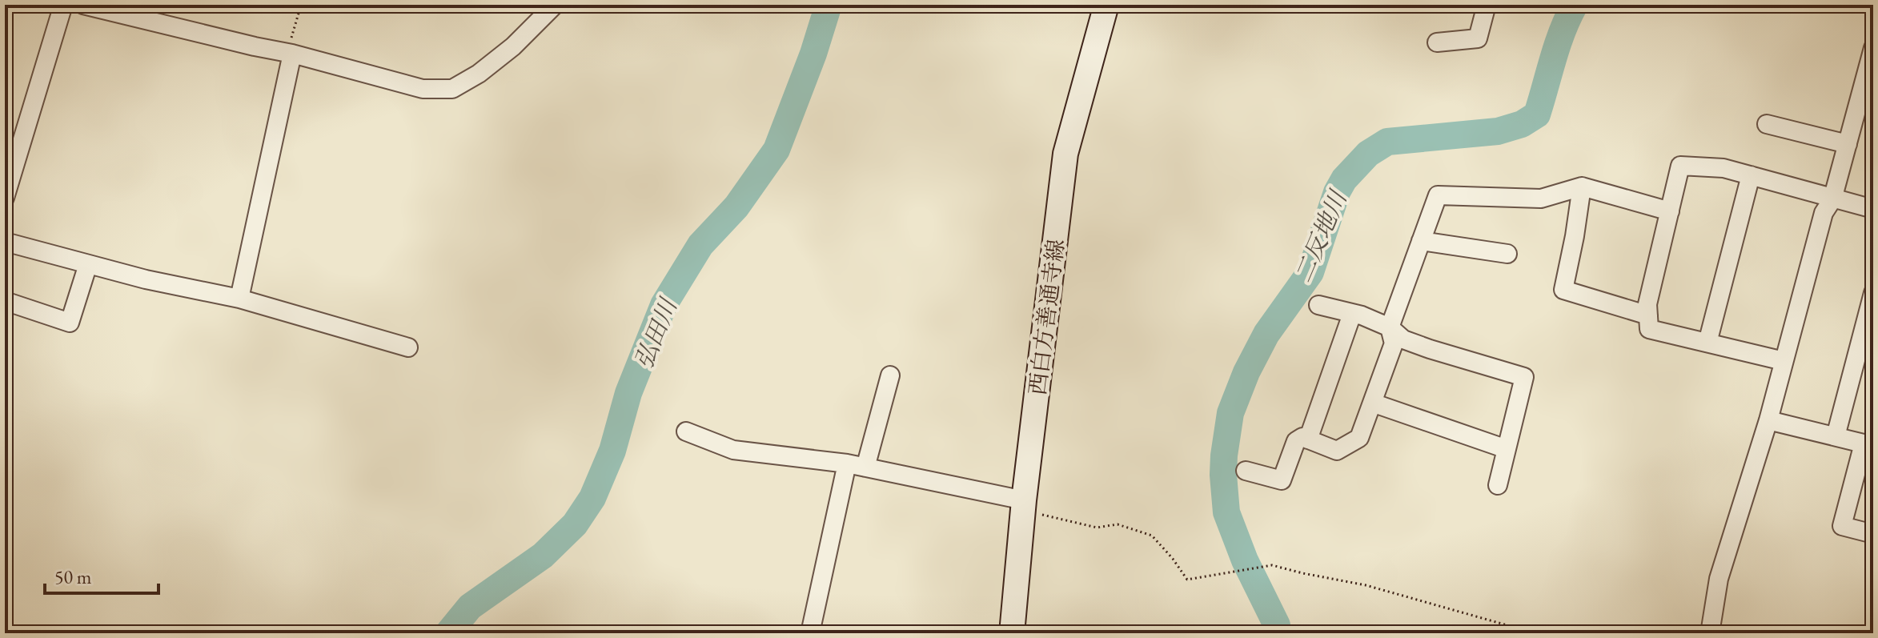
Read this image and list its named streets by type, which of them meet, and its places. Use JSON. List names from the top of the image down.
{
  "streets": {
    "main road": ["西白方善通寺線"]
  },
  "water": ["二反地川", "弘田川"],
  "scale_bar": "50 m"
}
